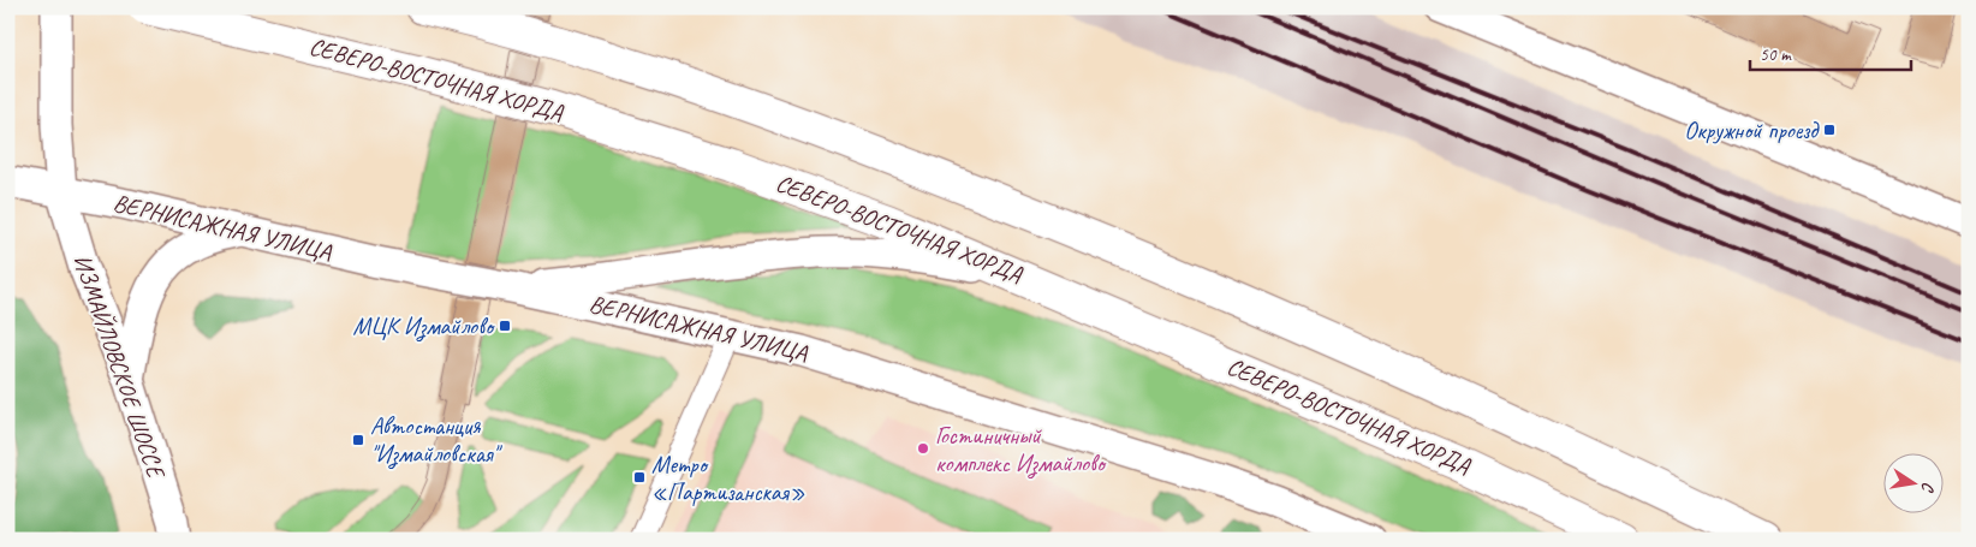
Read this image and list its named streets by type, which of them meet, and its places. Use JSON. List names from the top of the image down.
{
  "streets": {
    "main road": ["СЕВЕРО-ВОСТОЧНАЯ ХОРДА", "ВЕРНИСАЖНАЯ УЛИЦА", "ИЗМАЙЛОВСКОЕ ШОССЕ"]
  },
  "crossings": [
    ["ВЕРНИСАЖНАЯ УЛИЦА", "ИЗМАЙЛОВСКОЕ ШОССЕ"]
  ],
  "places": {
    "transit": [
      "Окружной проезд",
      "МЦК Измайлово",
      "Автостанция \"Измайловская\"",
      "Метро «Партизанская»"
    ],
    "other": ["Гостиничный комплекс Измайлово"]
  },
  "scale_bar": "50 m",
  "north": "right"
}
